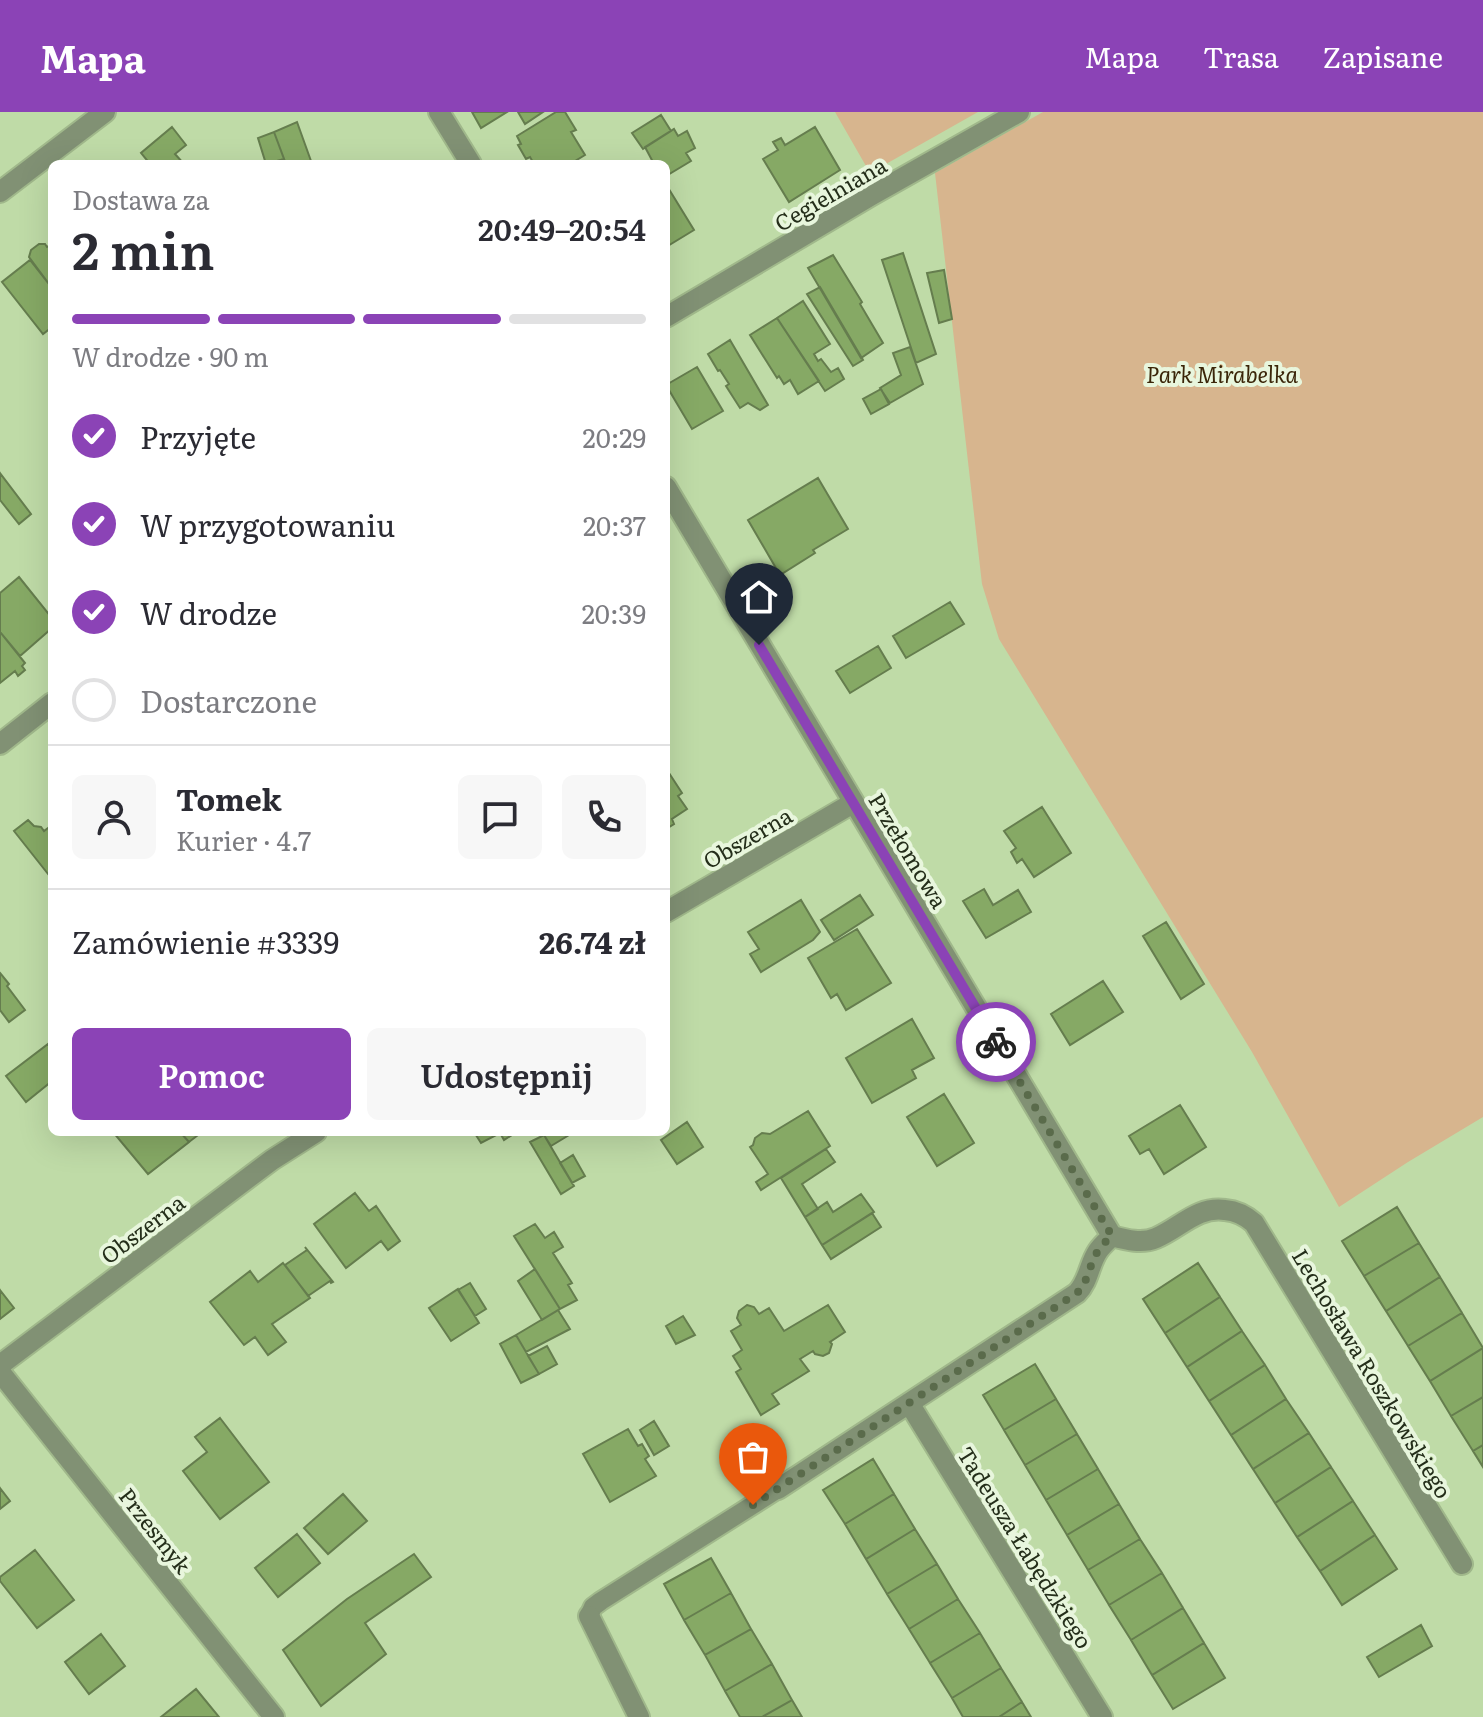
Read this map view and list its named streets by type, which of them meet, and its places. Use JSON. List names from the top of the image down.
{
  "streets": {
    "street": [
      "Cegielniana",
      "Obszerna",
      "Przełomowa",
      "Lechosława Roszkowskiego",
      "Przesmyk",
      "Tadeusza Łabędzkiego"
    ]
  },
  "crossings": [
    ["Obszerna", "Przełomowa"],
    ["Przełomowa", "Lechosława Roszkowskiego"]
  ],
  "parks": ["Park Mirabelka"],
  "page": {
    "header": "Mapa",
    "nav": ["Mapa", "Trasa", "Zapisane"],
    "heading": ["2 min", "Dostawa za", "20:49–20:54"],
    "panel": [
      "Tomek",
      "Kurier · 4.7",
      "Zamówienie #3339",
      "26.74 zł"
    ],
    "bar": "W drodze · 90 m",
    "list": [
      ["Przyjęte", "20:29"],
      ["W przygotowaniu", "20:37"],
      ["W drodze", "20:39"],
      "Dostarczone"
    ],
    "buttons": ["Pomoc", "Udostępnij"]
  }
}
